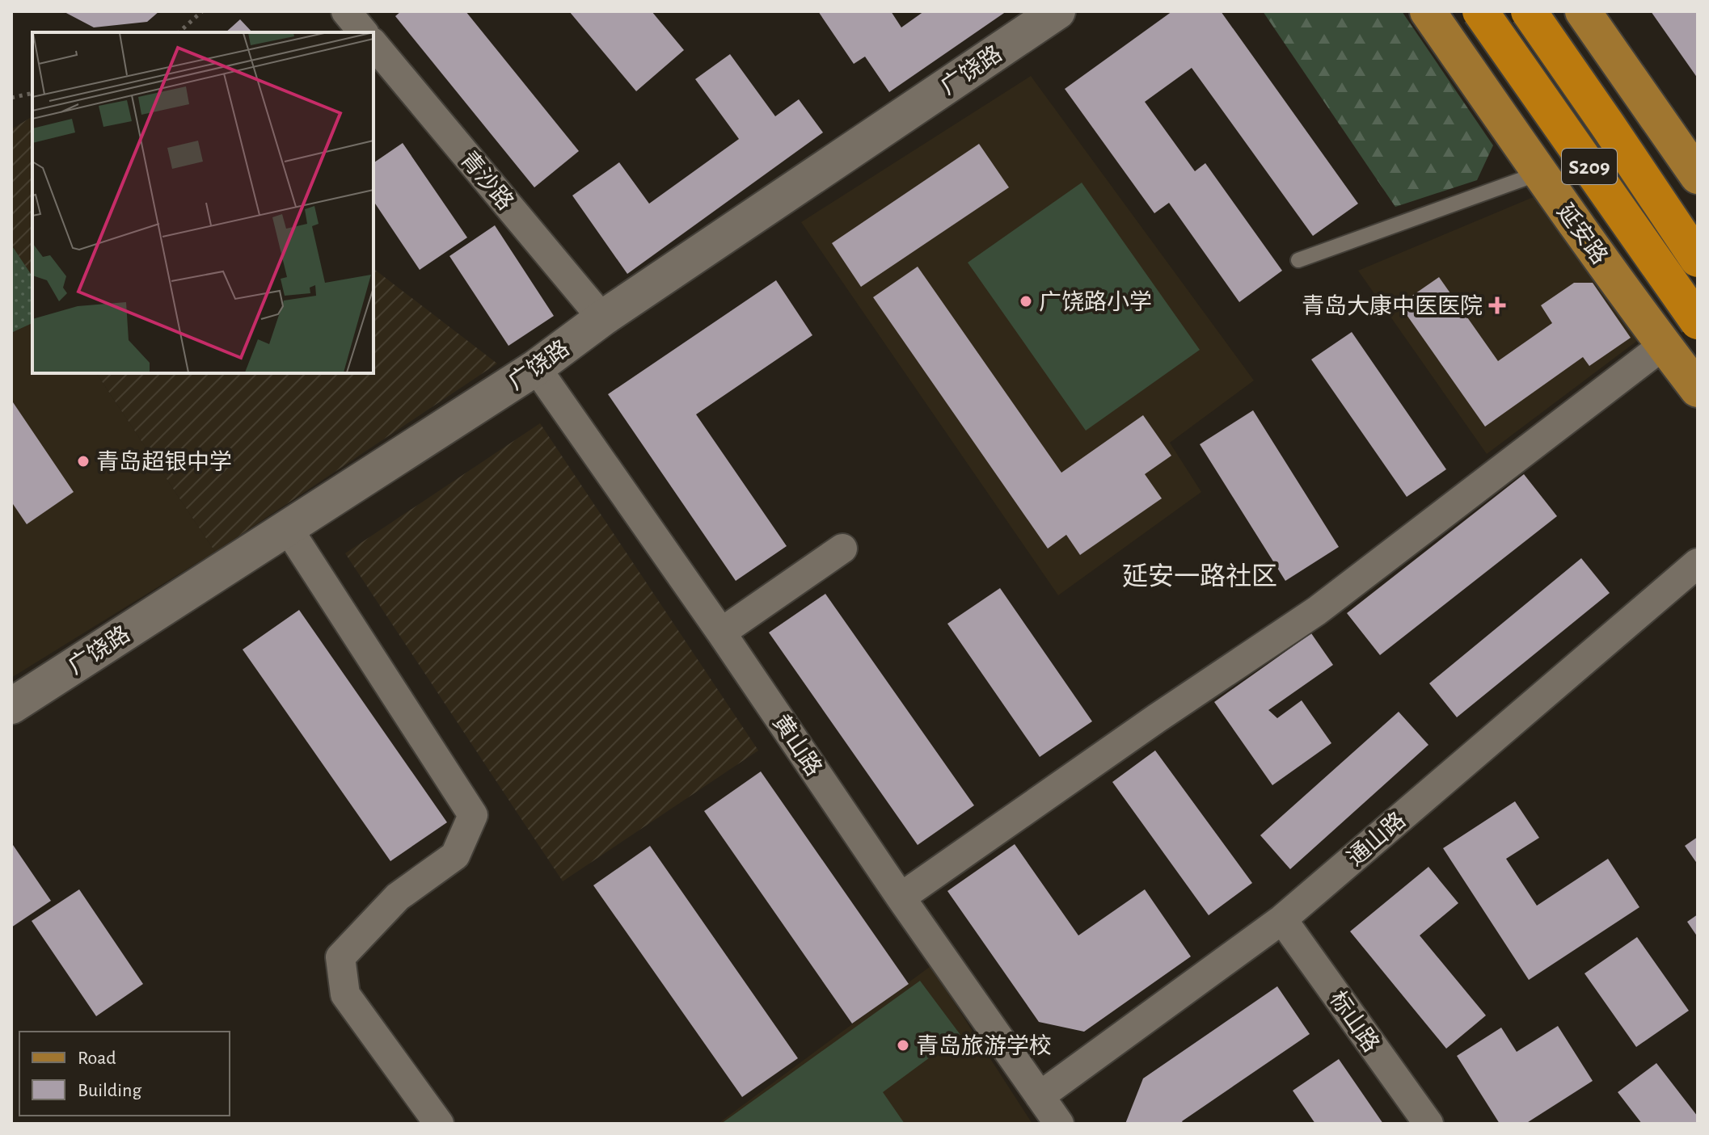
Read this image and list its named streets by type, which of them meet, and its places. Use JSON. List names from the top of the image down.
{
  "streets": {
    "highway": ["S209"],
    "main road": ["延安路"],
    "street": [
      "广饶路",
      "青沙路",
      "黄山路",
      "通山路",
      "标山路"
    ]
  },
  "crossings": [
    ["广饶路", "青沙路"],
    ["广饶路", "黄山路"],
    ["黄山路", "通山路"],
    ["通山路", "标山路"]
  ],
  "districts": ["延安一路社区"],
  "places": {
    "other": ["广饶路小学", "青岛超银中学", "青岛旅游学校"],
    "health": ["青岛大康中医医院"]
  },
  "legend": ["Road", "Building"]
}
